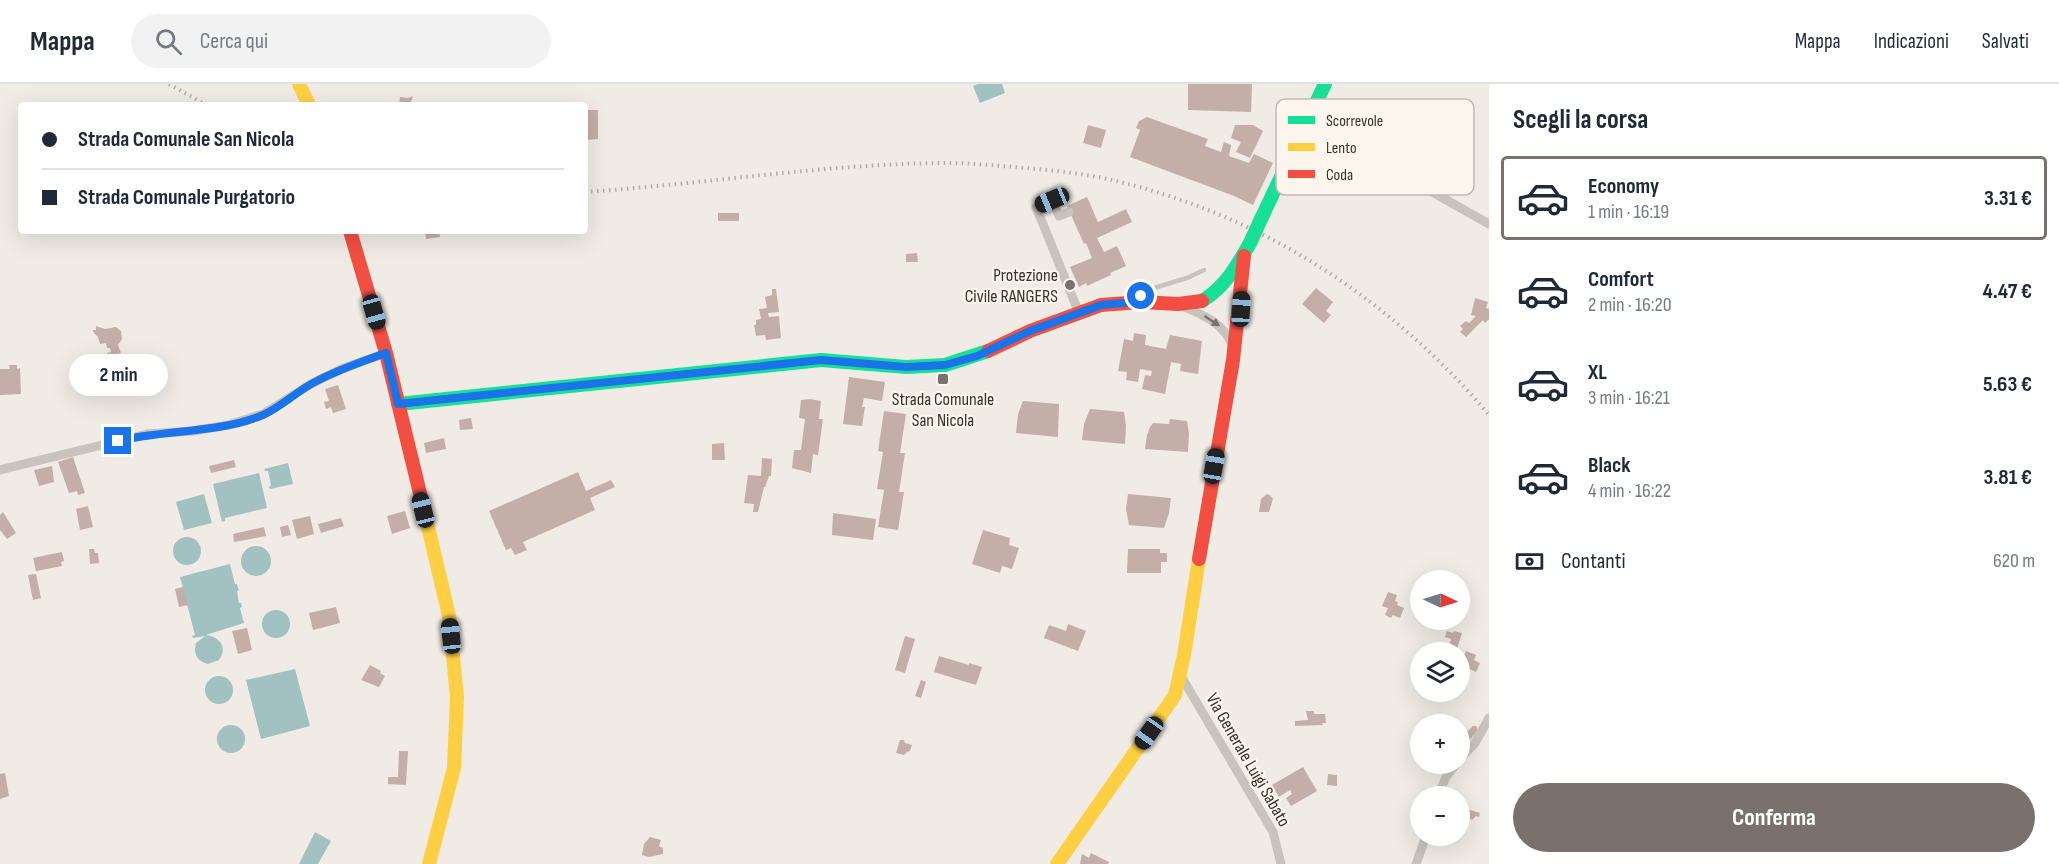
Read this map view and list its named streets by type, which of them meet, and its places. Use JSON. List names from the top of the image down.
{
  "streets": {
    "street": ["Via Generale Luigi Sabato"]
  },
  "places": {
    "other": ["Protezione Civile RANGERS"],
    "transit": ["Strada Comunale San Nicola"]
  },
  "legend": ["Scorrevole", "Lento", "Coda"],
  "north": "right",
  "page": {
    "header": "Mappa",
    "search": "Cerca qui",
    "nav": ["Mappa", "Indicazioni", "Salvati"],
    "heading": "Scegli la corsa",
    "banner": ["Strada Comunale San Nicola", "Strada Comunale Purgatorio"],
    "list": [
      {
        "name": "Economy",
        "note": "1 min · 16:19",
        "value": "3.31 €"
      },
      {
        "name": "Comfort",
        "note": "2 min · 16:20",
        "value": "4.47 €"
      },
      {
        "name": "XL",
        "note": "3 min · 16:21",
        "value": "5.63 €"
      },
      {
        "name": "Black",
        "note": "4 min · 16:22",
        "value": "3.81 €"
      }
    ],
    "bubble": "2 min",
    "pay": ["Contanti", "620 m"],
    "map_buttons": ["+", "−"],
    "buttons": "Conferma"
  }
}
